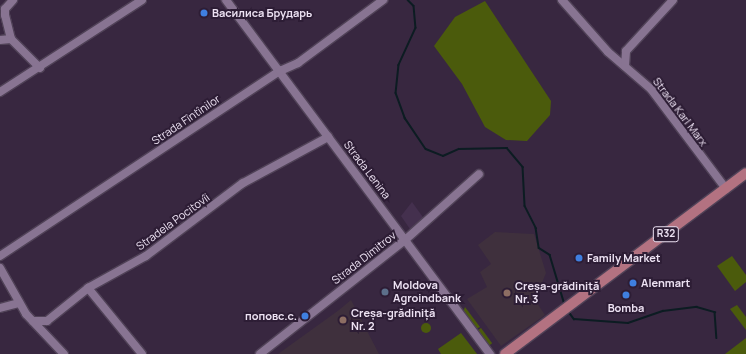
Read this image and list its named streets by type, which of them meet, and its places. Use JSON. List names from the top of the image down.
{
  "streets": {
    "main road": ["R32"],
    "street": [
      "Strada Karl Marx",
      "Strada Fîntînilor",
      "Strada Lenina",
      "Stradela Pocitovîi",
      "Strada Dimitrov"
    ]
  },
  "crossings": [
    ["Strada Karl Marx", "R32"],
    ["Strada Fîntînilor", "Strada Lenina"],
    ["Strada Lenina", "Stradela Pocitovîi"],
    ["Strada Lenina", "Strada Dimitrov"]
  ],
  "places": [
    "Василиса Брударь",
    "Family Market",
    "Alenmart",
    "Moldova Agroindbank",
    "Creșa-grădiniță Nr. 3",
    "Bomba",
    "поповс.с.",
    "Creșa-grădiniță Nr. 2"
  ]
}
